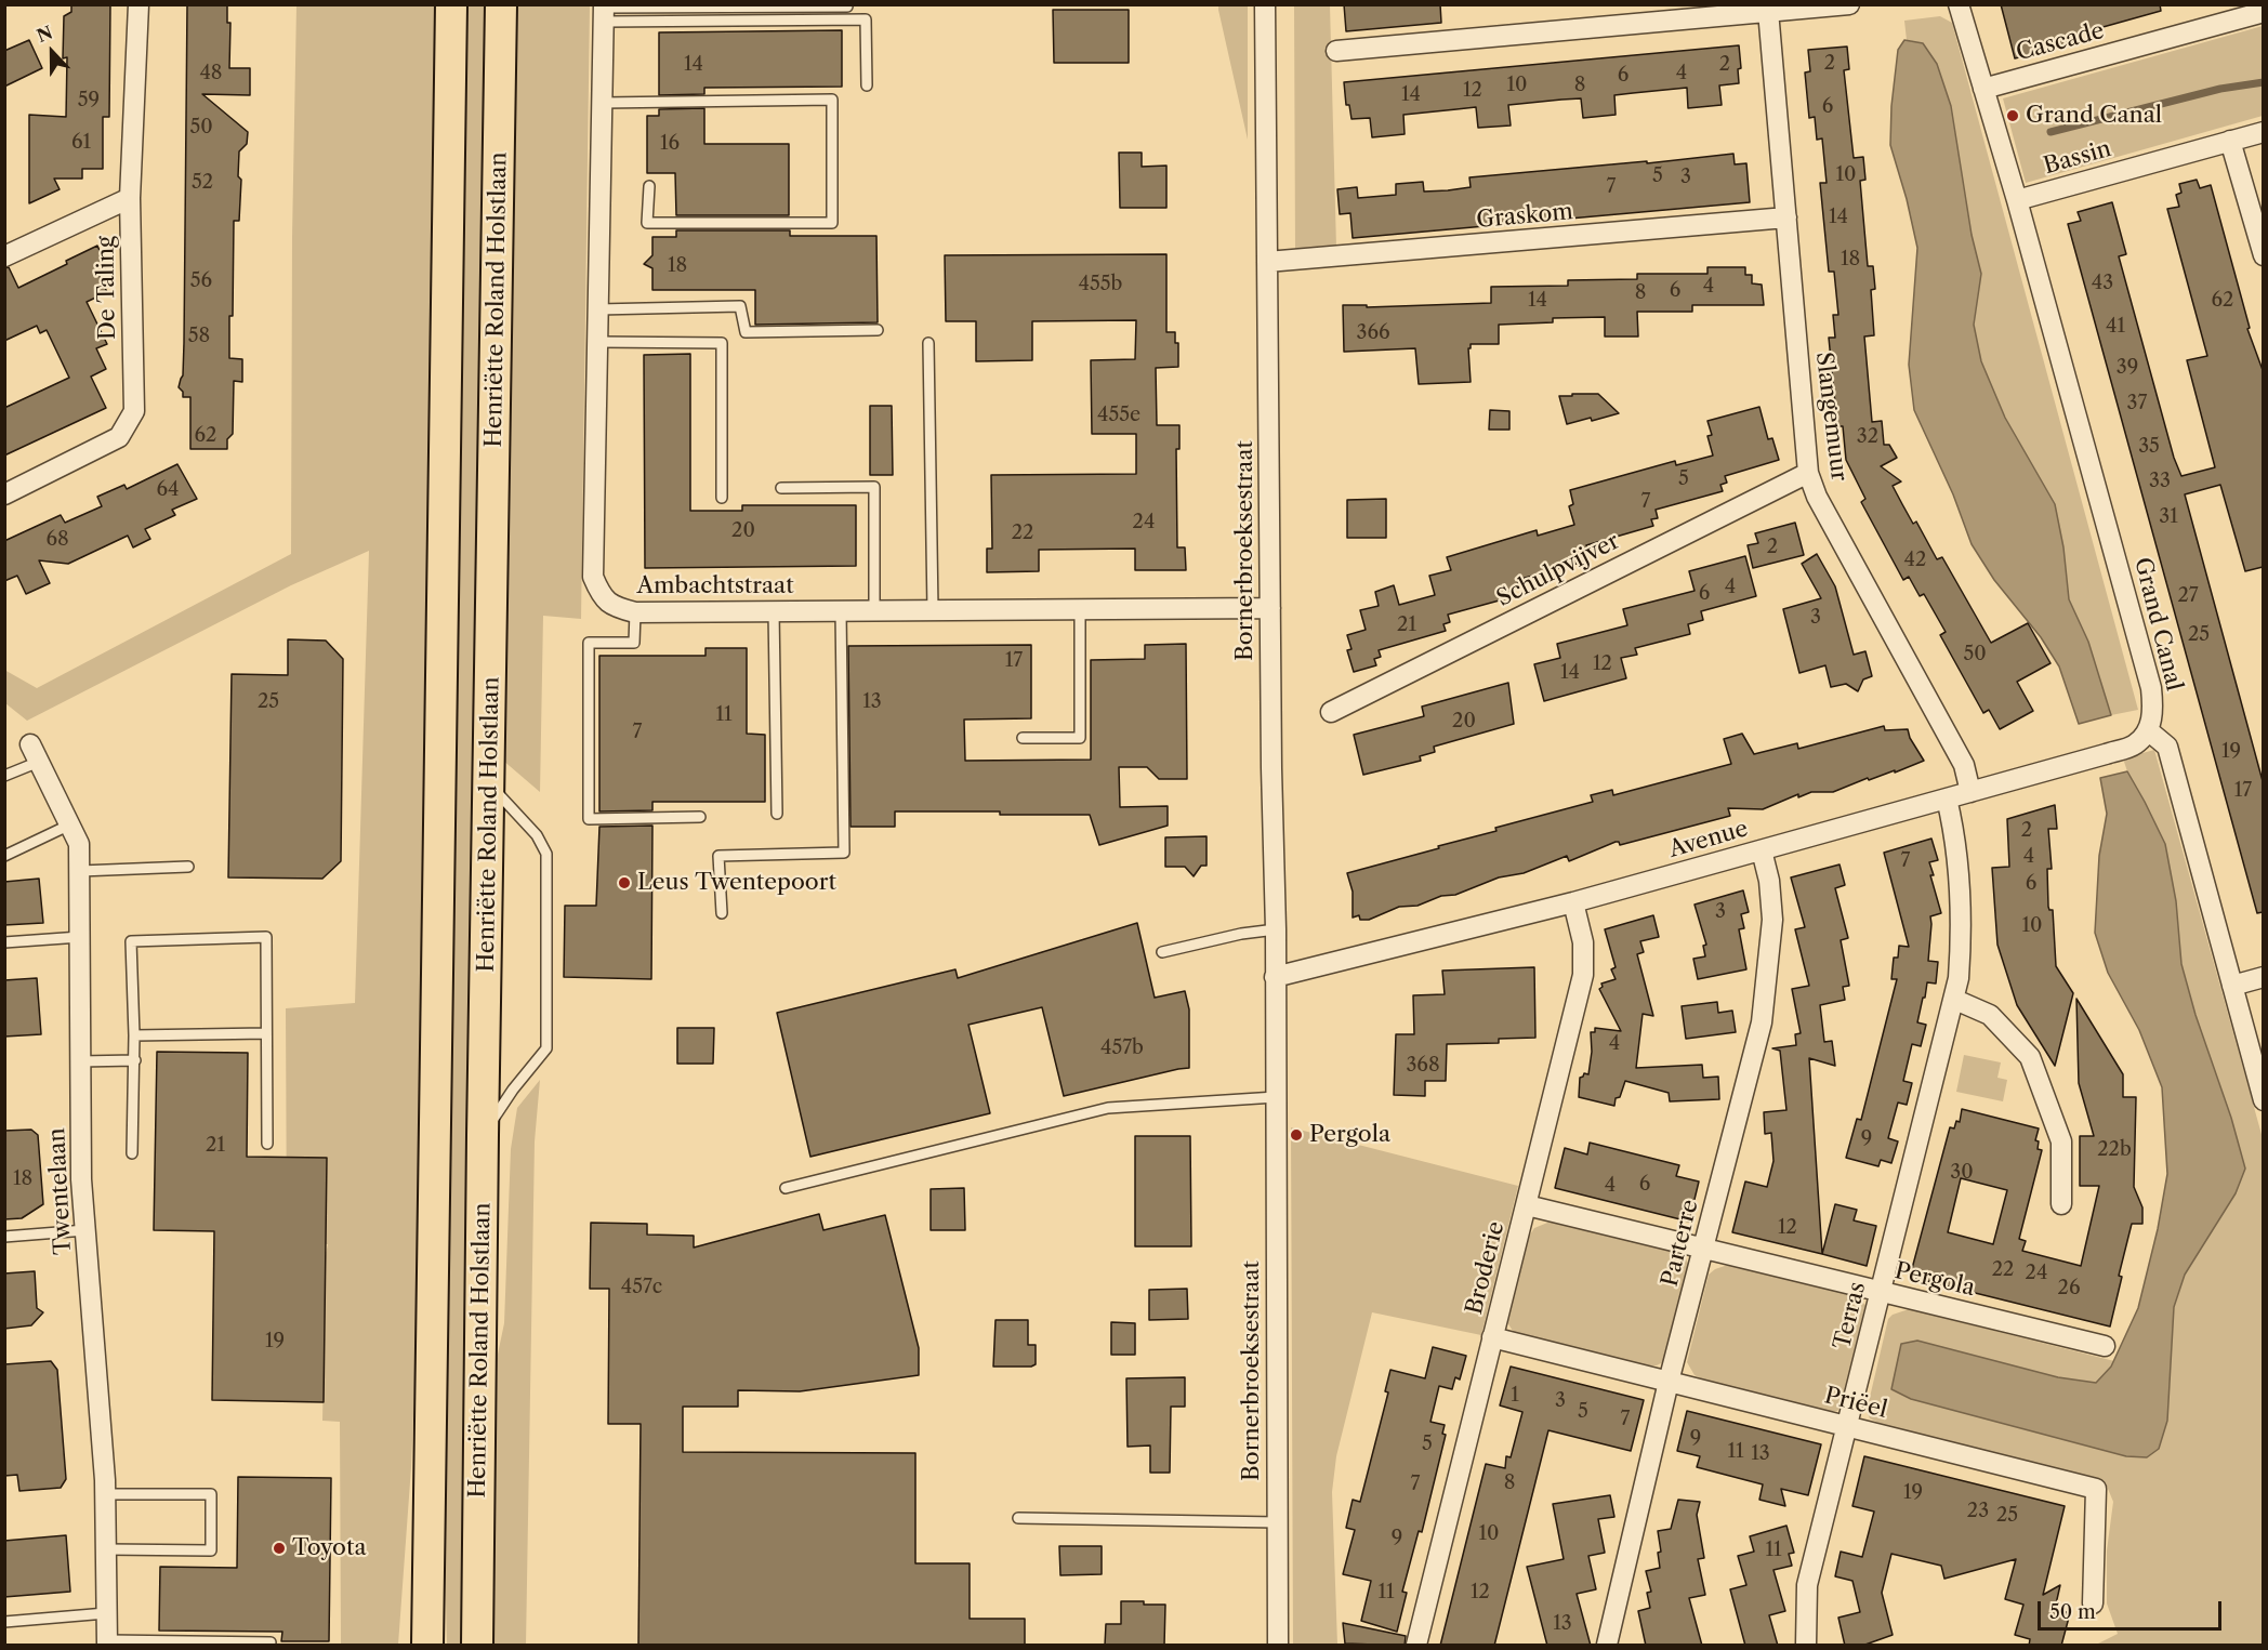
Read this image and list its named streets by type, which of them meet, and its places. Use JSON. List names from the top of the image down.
{
  "streets": {
    "main road": ["Henriëtte Roland Holstlaan"],
    "street": [
      "Cascade",
      "Bassin",
      "Graskom",
      "De Taling",
      "Slangemuur",
      "Bornerbroeksestraat",
      "Schulpvijver",
      "Ambachtstraat",
      "Grand Canal",
      "Avenue",
      "Twentelaan",
      "Parterre",
      "Broderie",
      "Pergola",
      "Terras",
      "Priëel"
    ]
  },
  "crossings": [
    ["Cascade", "Grand Canal"],
    ["Bassin", "Grand Canal"],
    ["Graskom", "Slangemuur"],
    ["Graskom", "Bornerbroeksestraat"],
    ["Slangemuur", "Schulpvijver"],
    ["Slangemuur", "Avenue"],
    ["Bornerbroeksestraat", "Ambachtstraat"],
    ["Bornerbroeksestraat", "Avenue"],
    ["Grand Canal", "Avenue"],
    ["Avenue", "Parterre"],
    ["Avenue", "Broderie"],
    ["Avenue", "Terras"],
    ["Parterre", "Pergola"],
    ["Parterre", "Priëel"],
    ["Broderie", "Pergola"],
    ["Broderie", "Priëel"],
    ["Pergola", "Terras"],
    ["Terras", "Priëel"]
  ],
  "places": [
    "Grand Canal",
    "Leus Twentepoort",
    "Pergola",
    "Toyota"
  ],
  "house_numbers": [
    "2",
    "14",
    "2",
    "48",
    "4",
    "6",
    "10",
    "8",
    "12",
    "14",
    "59",
    "6",
    "50",
    "61",
    "16",
    "10",
    "5",
    "3",
    "52",
    "7",
    "14",
    "18",
    "18",
    "56",
    "43",
    "455b",
    "4",
    "6",
    "8",
    "14",
    "62",
    "41",
    "366",
    "58",
    "39",
    "37",
    "455e",
    "62",
    "32",
    "35",
    "5",
    "33",
    "64",
    "7",
    "31",
    "24",
    "20",
    "22",
    "68",
    "2",
    "42",
    "4",
    "6",
    "27",
    "3",
    "21",
    "25",
    "50",
    "17",
    "12",
    "14",
    "25",
    "13",
    "11",
    "20",
    "7",
    "19",
    "17",
    "2",
    "4",
    "7",
    "6",
    "3",
    "10",
    "4",
    "457b",
    "368",
    "9",
    "21",
    "22b",
    "30",
    "18",
    "6",
    "4",
    "12",
    "22",
    "24",
    "457c",
    "26",
    "19",
    "1",
    "3",
    "5",
    "7",
    "9",
    "5",
    "11",
    "13",
    "8",
    "7",
    "19",
    "23",
    "25",
    "10",
    "9",
    "11",
    "11",
    "12",
    "13"
  ],
  "scale_bar": "50 m",
  "north": "top"
}
